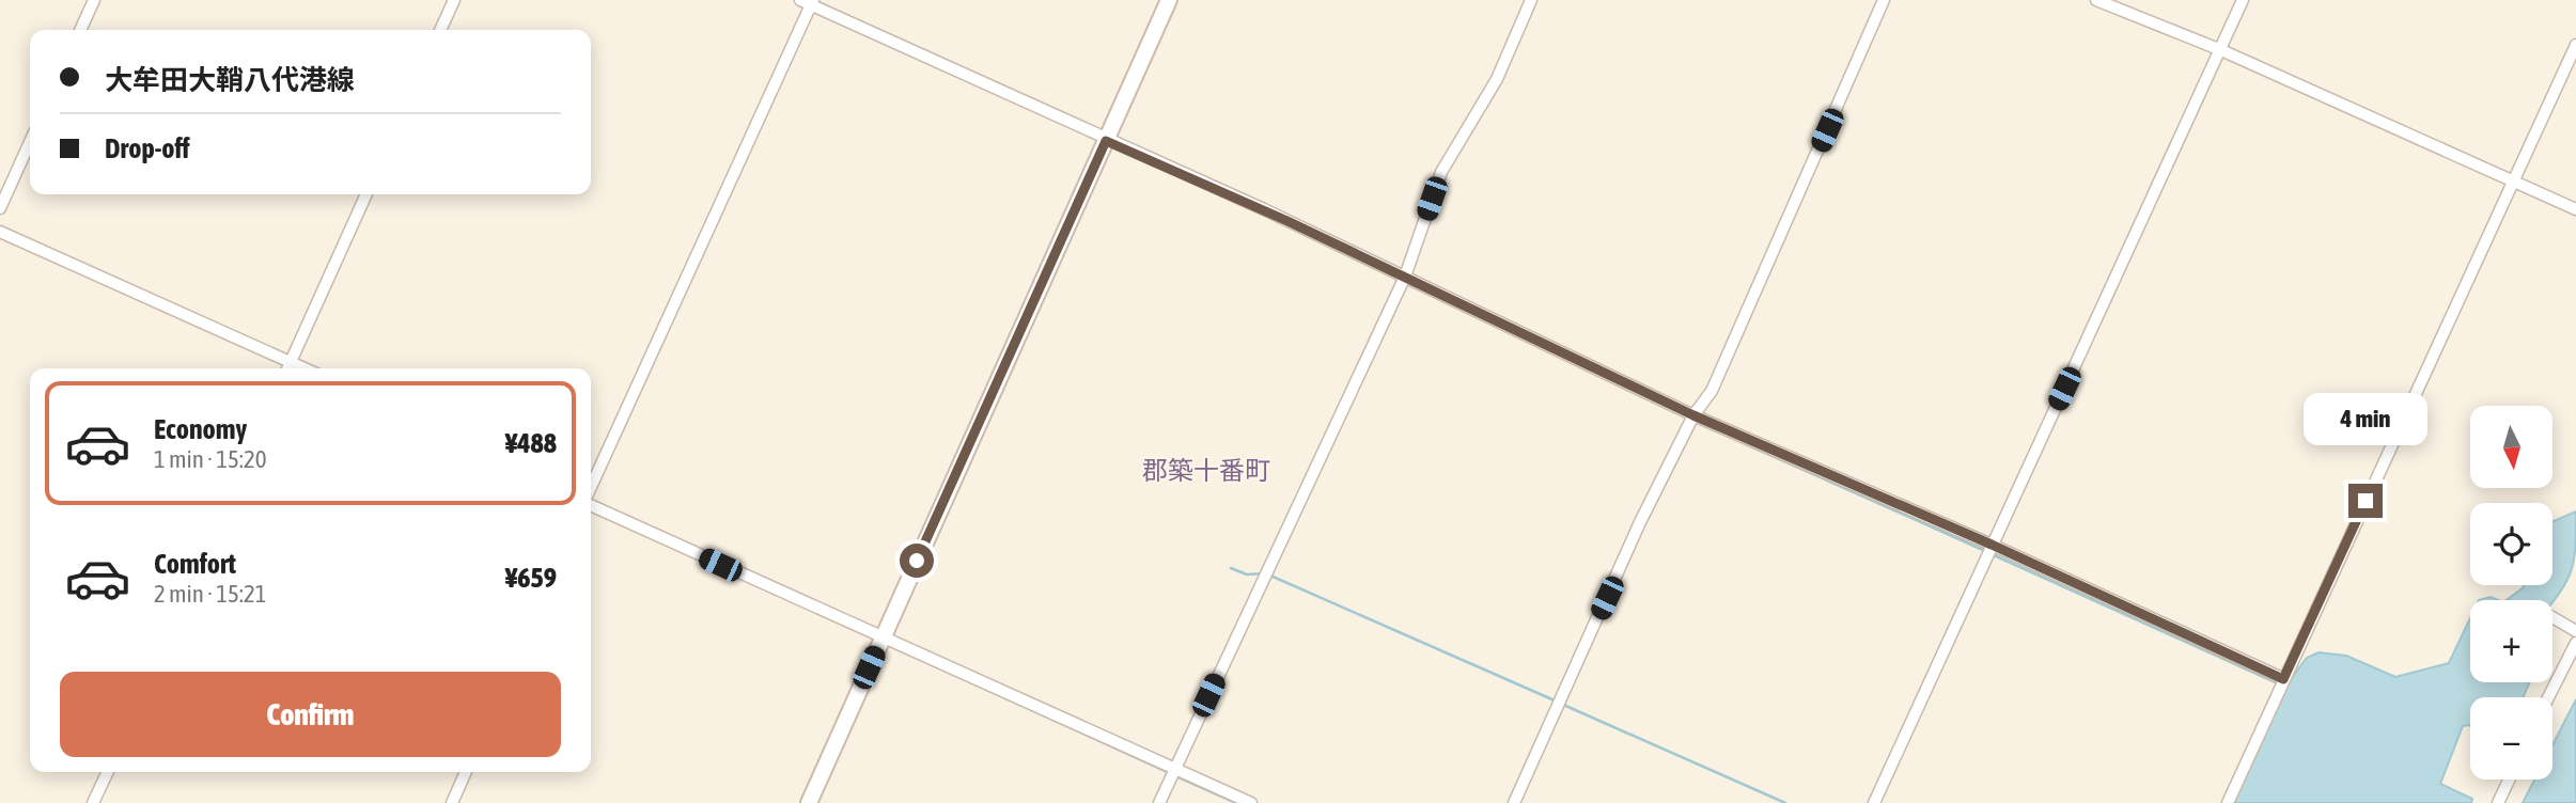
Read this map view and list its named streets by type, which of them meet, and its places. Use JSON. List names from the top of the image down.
{
  "districts": ["郡築十番町"],
  "north": "bottom",
  "page": {
    "banner": ["大牟田大鞘八代港線", "Drop-off"],
    "list": [
      {
        "name": "Economy",
        "note": "1 min · 15:20",
        "value": "¥488"
      },
      {
        "name": "Comfort",
        "note": "2 min · 15:21",
        "value": "¥659"
      }
    ],
    "bubble": "4 min",
    "map_buttons": ["+", "−"],
    "buttons": "Confirm"
  }
}
